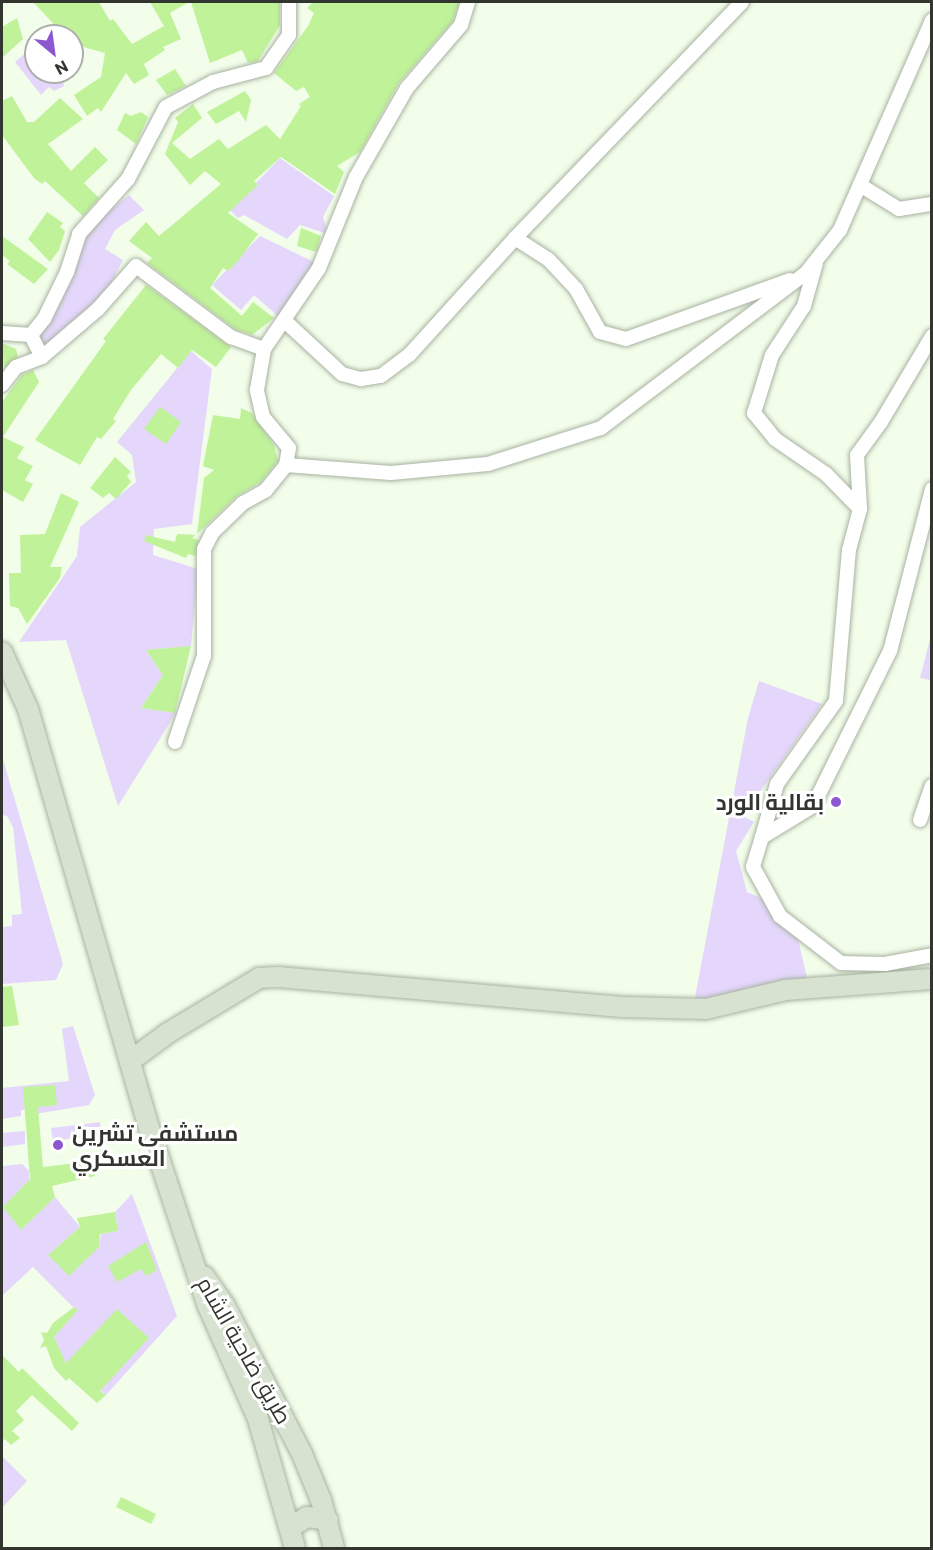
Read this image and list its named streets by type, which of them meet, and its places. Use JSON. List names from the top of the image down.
{
  "streets": {
    "main road": ["طريق ضاحية الشام"]
  },
  "places": ["بقالية الورد", "مستشفى تشرين العسكري"],
  "north": "bottom right"
}
